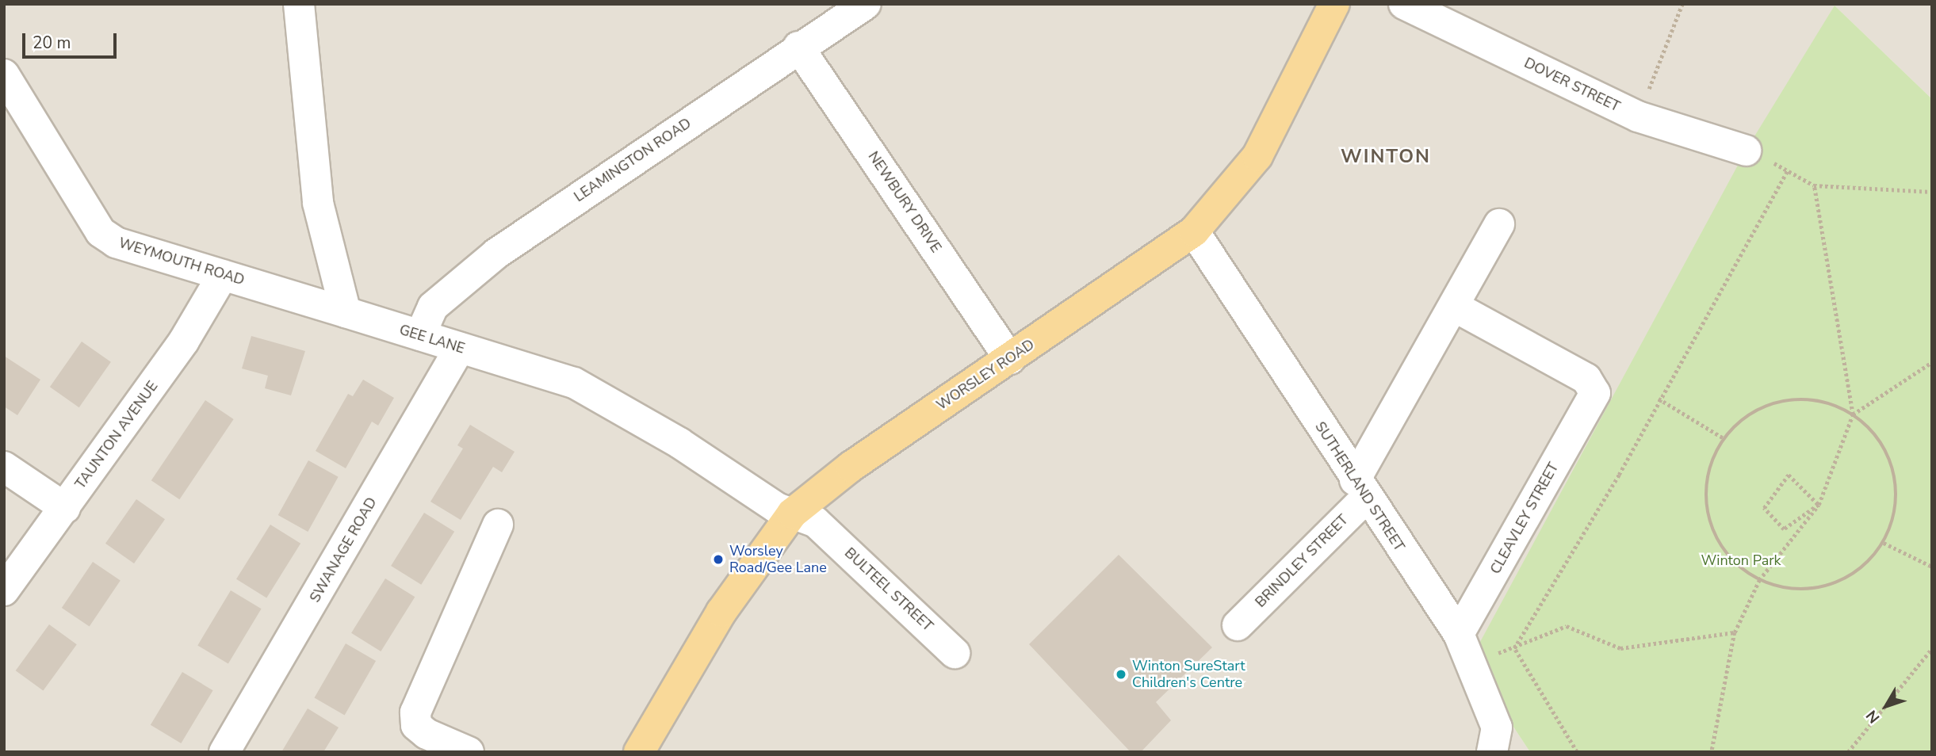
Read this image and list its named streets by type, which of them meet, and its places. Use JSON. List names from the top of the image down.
{
  "streets": {
    "main road": ["WORSLEY ROAD"],
    "street": [
      "DOVER STREET",
      "LEAMINGTON ROAD",
      "NEWBURY DRIVE",
      "WEYMOUTH ROAD",
      "GEE LANE",
      "TAUNTON AVENUE",
      "SUTHERLAND STREET",
      "CLEAVLEY STREET",
      "SWANAGE ROAD",
      "BRINDLEY STREET",
      "BULTEEL STREET"
    ]
  },
  "crossings": [
    ["LEAMINGTON ROAD", "NEWBURY DRIVE"],
    ["LEAMINGTON ROAD", "GEE LANE"],
    ["NEWBURY DRIVE", "WORSLEY ROAD"],
    ["WEYMOUTH ROAD", "GEE LANE"],
    ["WEYMOUTH ROAD", "TAUNTON AVENUE"],
    ["GEE LANE", "WORSLEY ROAD"],
    ["GEE LANE", "SWANAGE ROAD"],
    ["GEE LANE", "BULTEEL STREET"],
    ["WORSLEY ROAD", "SUTHERLAND STREET"],
    ["WORSLEY ROAD", "BULTEEL STREET"],
    ["SUTHERLAND STREET", "CLEAVLEY STREET"],
    ["SUTHERLAND STREET", "BRINDLEY STREET"],
    ["CLEAVLEY STREET", "BRINDLEY STREET"]
  ],
  "districts": ["WINTON"],
  "parks": ["Winton Park"],
  "places": ["Worsley Road/Gee Lane", "Winton SureStart Children's Centre"],
  "scale_bar": "20 m",
  "north": "bottom left"
}
